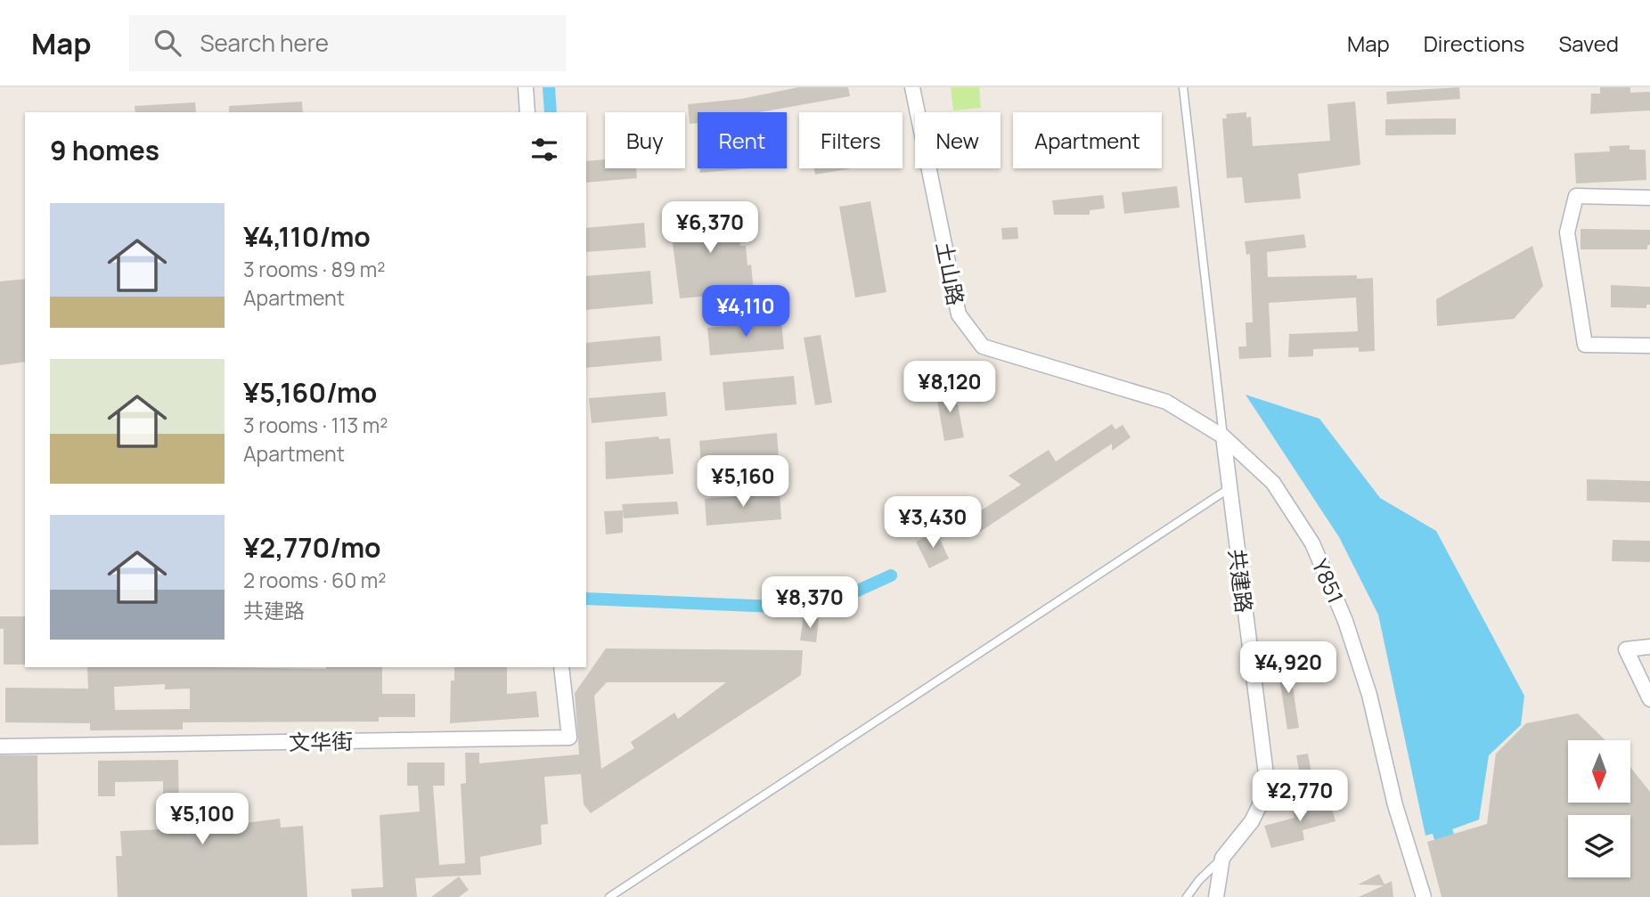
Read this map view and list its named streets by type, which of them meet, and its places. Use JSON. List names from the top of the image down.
{
  "streets": {
    "street": [
      "土山路",
      "共建路",
      "Y851",
      "文华街"
    ]
  },
  "crossings": [
    ["土山路", "共建路"],
    ["土山路", "Y851"],
    ["共建路", "Y851"]
  ],
  "north": "bottom",
  "page": {
    "header": "Map",
    "search": "Search here",
    "nav": ["Map", "Directions", "Saved"],
    "chip": [
      "Buy",
      "Rent",
      "Filters",
      "New",
      "Apartment"
    ],
    "heading": "9 homes",
    "list": [
      {
        "name": "¥4,110/mo",
        "note": "3 rooms · 89 m² · Apartment"
      },
      {
        "name": "¥5,160/mo",
        "note": "3 rooms · 113 m² · Apartment"
      },
      {
        "name": "¥2,770/mo",
        "note": "2 rooms · 60 m² · 共建路"
      }
    ],
    "price": [
      "¥6,370",
      "¥4,110",
      "¥8,120",
      "¥5,160",
      "¥3,430",
      "¥8,370",
      "¥4,920",
      "¥2,770",
      "¥5,100"
    ]
  }
}
